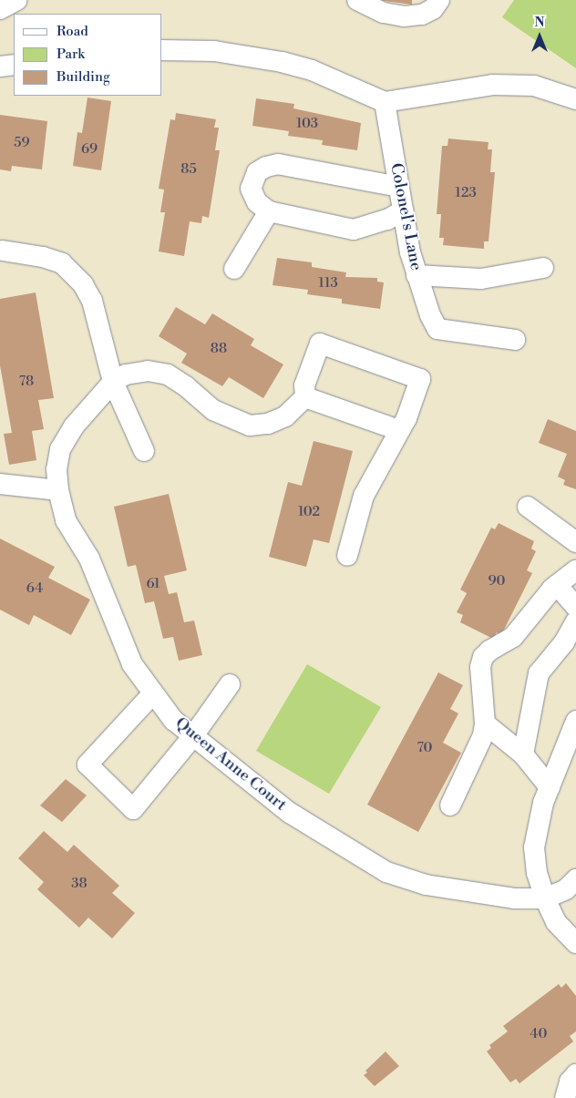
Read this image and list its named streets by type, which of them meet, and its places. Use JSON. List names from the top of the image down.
{
  "streets": {
    "street": ["Colonel's Lane", "Queen Anne Court"]
  },
  "house_numbers": [
    "103",
    "59",
    "69",
    "85",
    "123",
    "113",
    "88",
    "78",
    "102",
    "90",
    "61",
    "64",
    "70",
    "38",
    "40"
  ],
  "legend": ["Road", "Park", "Building"],
  "north": "top"
}
